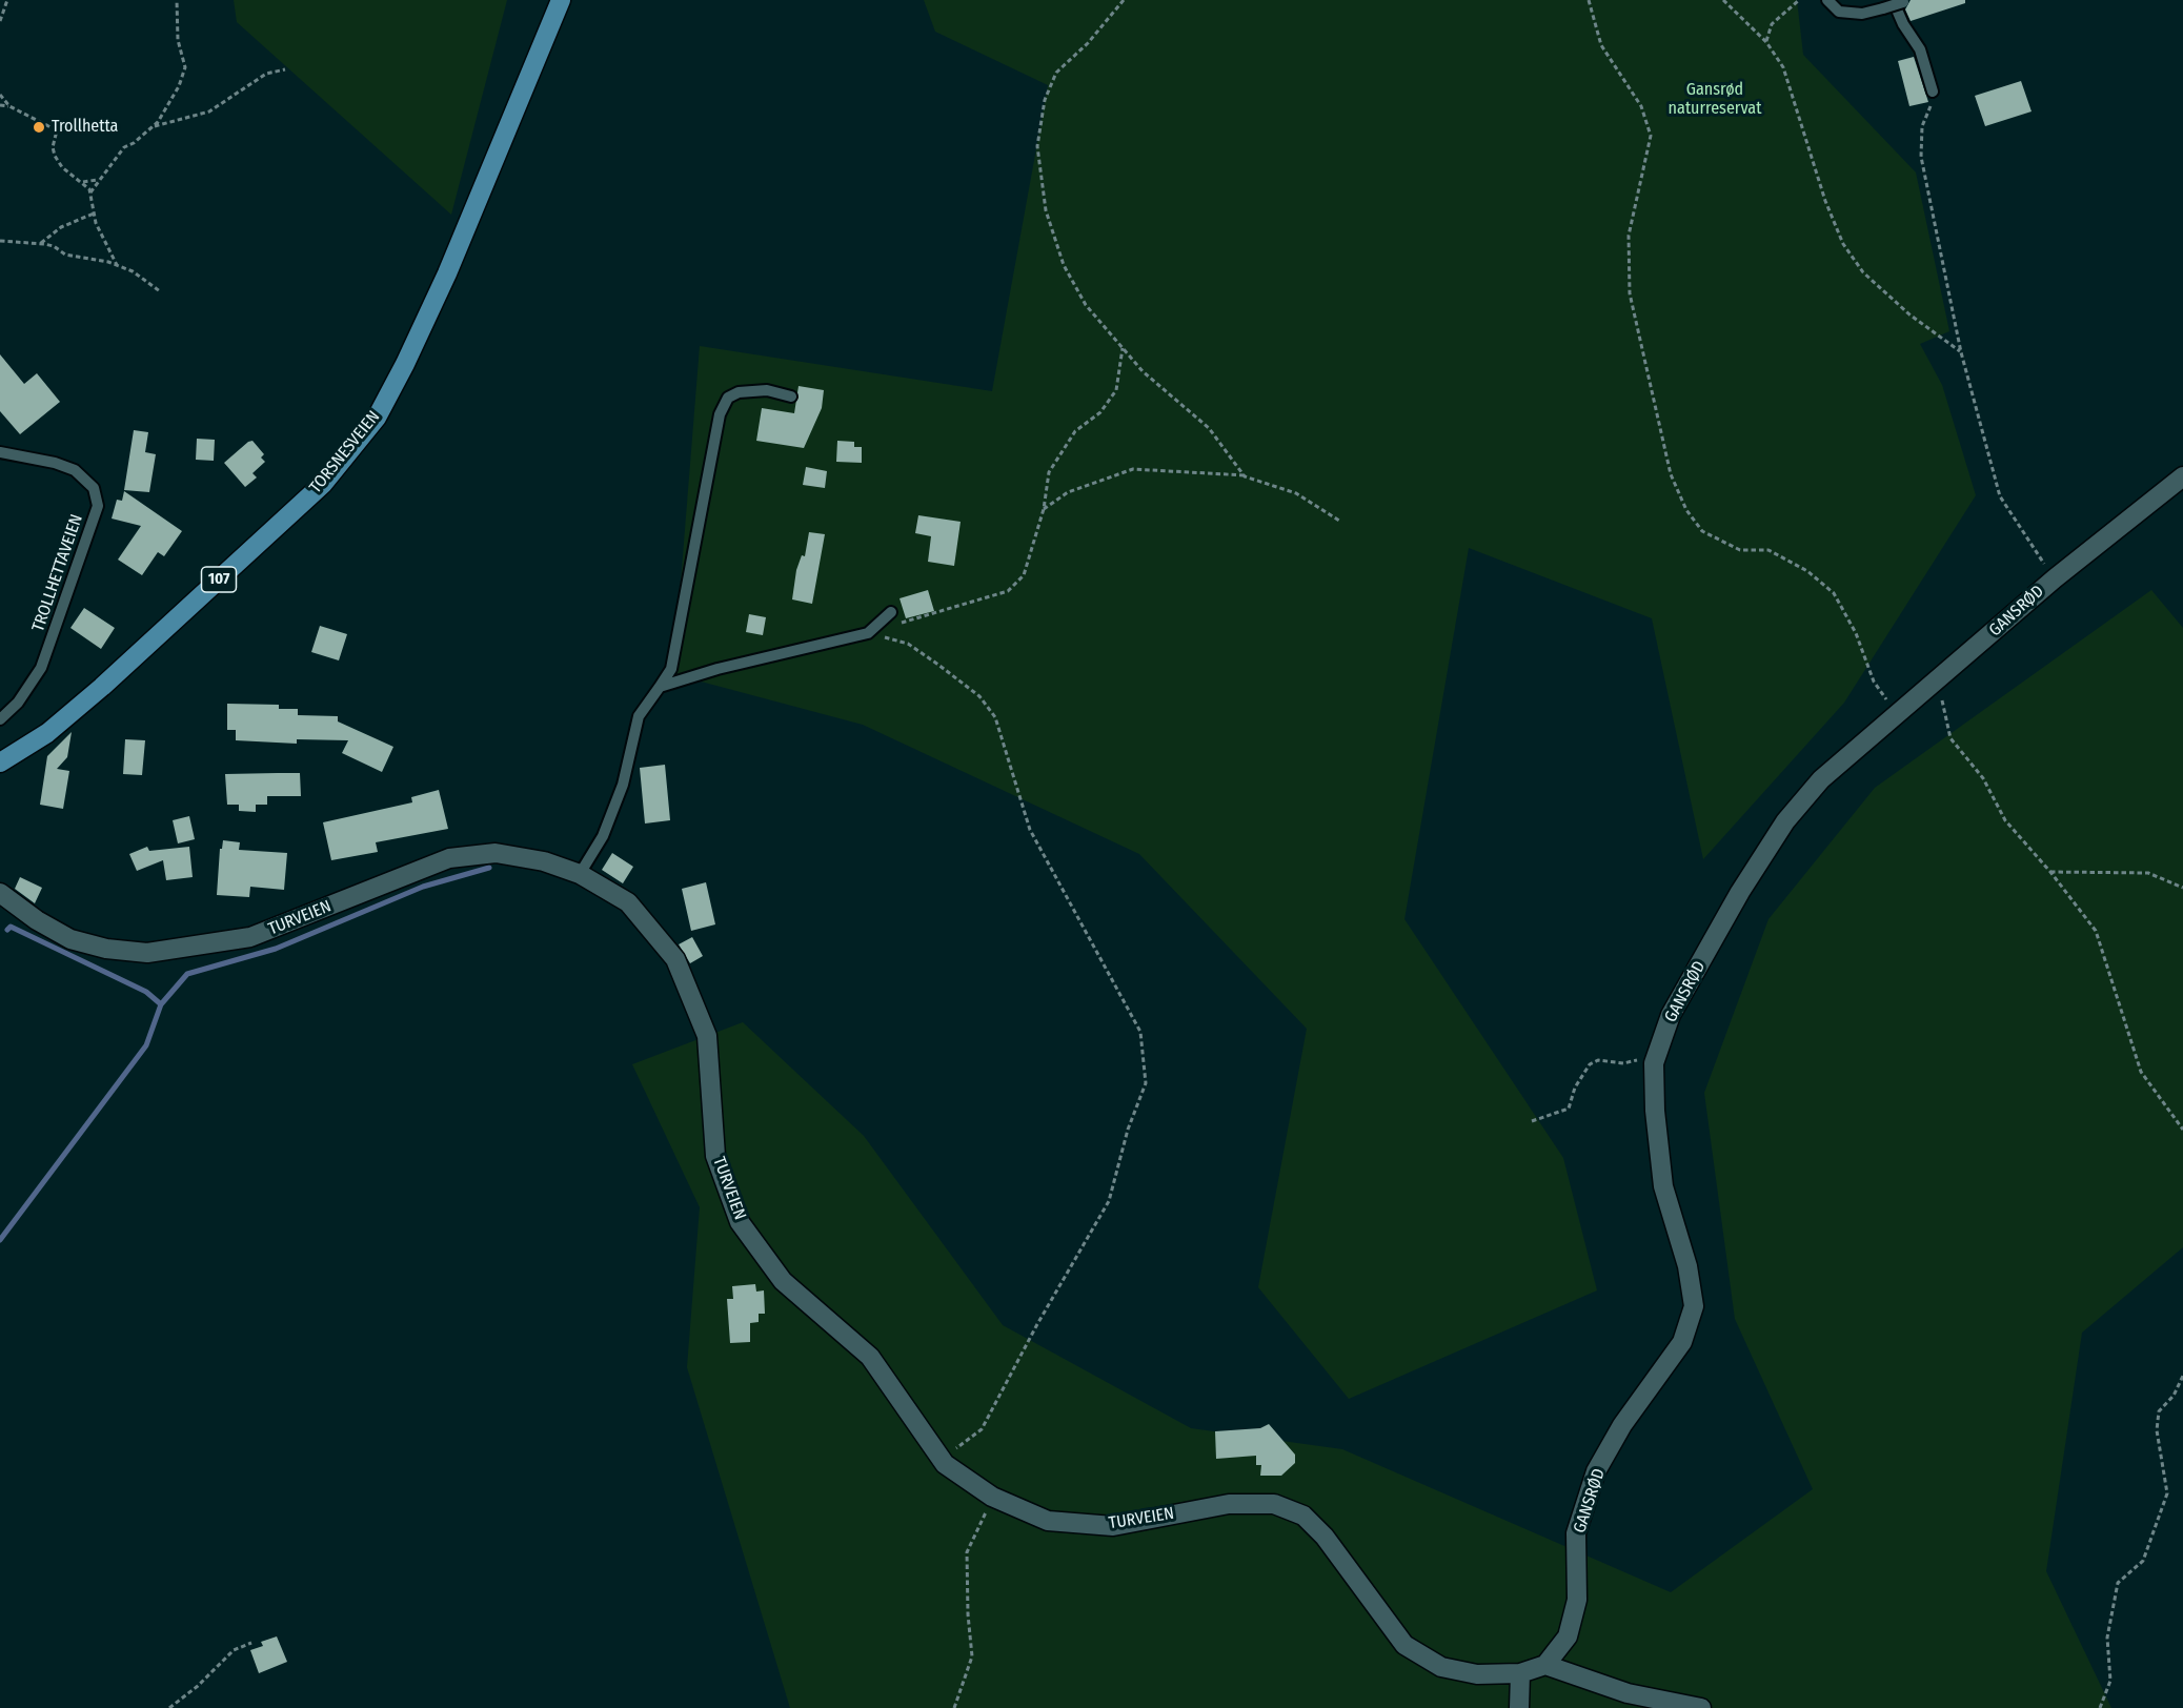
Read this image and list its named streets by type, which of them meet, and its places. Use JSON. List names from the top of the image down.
{
  "streets": {
    "main road": ["TORSNESVEIEN", "107"],
    "street": ["GANSRØD", "TURVEIEN"],
    "lane": ["TROLLHETTAVEIEN"]
  },
  "crossings": [
    ["GANSRØD", "TURVEIEN"]
  ],
  "parks": ["Gansrød naturreservat"],
  "places": ["Trollhetta"]
}
